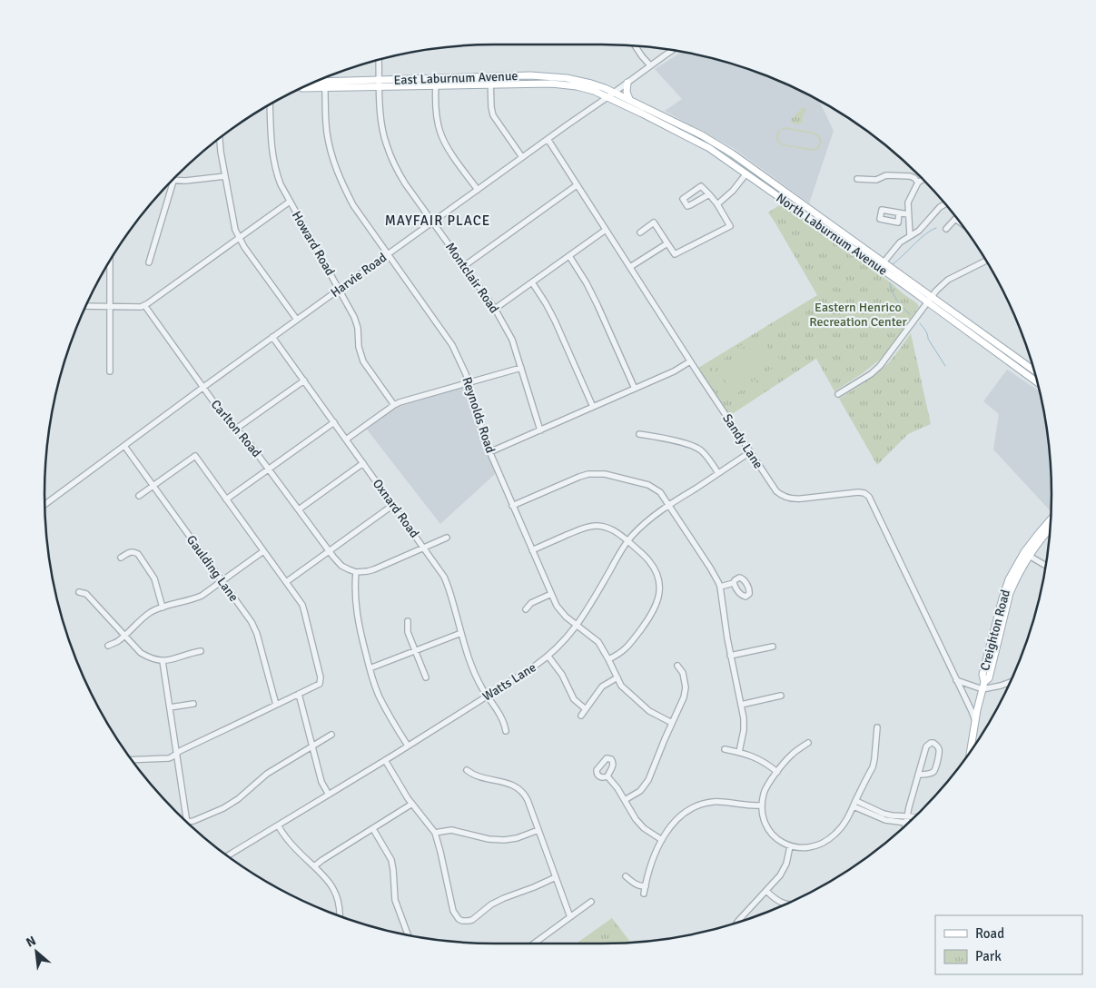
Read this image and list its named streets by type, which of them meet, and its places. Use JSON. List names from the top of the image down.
{
  "streets": {
    "main road": ["East Laburnum Avenue", "North Laburnum Avenue", "Creighton Road"],
    "street": [
      "Howard Road",
      "Harvie Road",
      "Montclair Road",
      "Reynolds Road",
      "Carlton Road",
      "Sandy Lane",
      "Oxnard Road",
      "Gaulding Lane",
      "Watts Lane"
    ]
  },
  "crossings": [
    ["East Laburnum Avenue", "North Laburnum Avenue"],
    ["East Laburnum Avenue", "Harvie Road"],
    ["East Laburnum Avenue", "Montclair Road"],
    ["East Laburnum Avenue", "Reynolds Road"],
    ["North Laburnum Avenue", "Harvie Road"],
    ["Howard Road", "Harvie Road"],
    ["Harvie Road", "Montclair Road"],
    ["Harvie Road", "Reynolds Road"],
    ["Harvie Road", "Carlton Road"],
    ["Harvie Road", "Sandy Lane"],
    ["Harvie Road", "Oxnard Road"],
    ["Harvie Road", "Gaulding Lane"],
    ["Reynolds Road", "Watts Lane"],
    ["Sandy Lane", "Creighton Road"],
    ["Sandy Lane", "Watts Lane"],
    ["Oxnard Road", "Watts Lane"]
  ],
  "districts": ["MAYFAIR PLACE"],
  "parks": ["Eastern Henrico Recreation Center"],
  "legend": ["Road", "Park"],
  "north": "top left"
}
